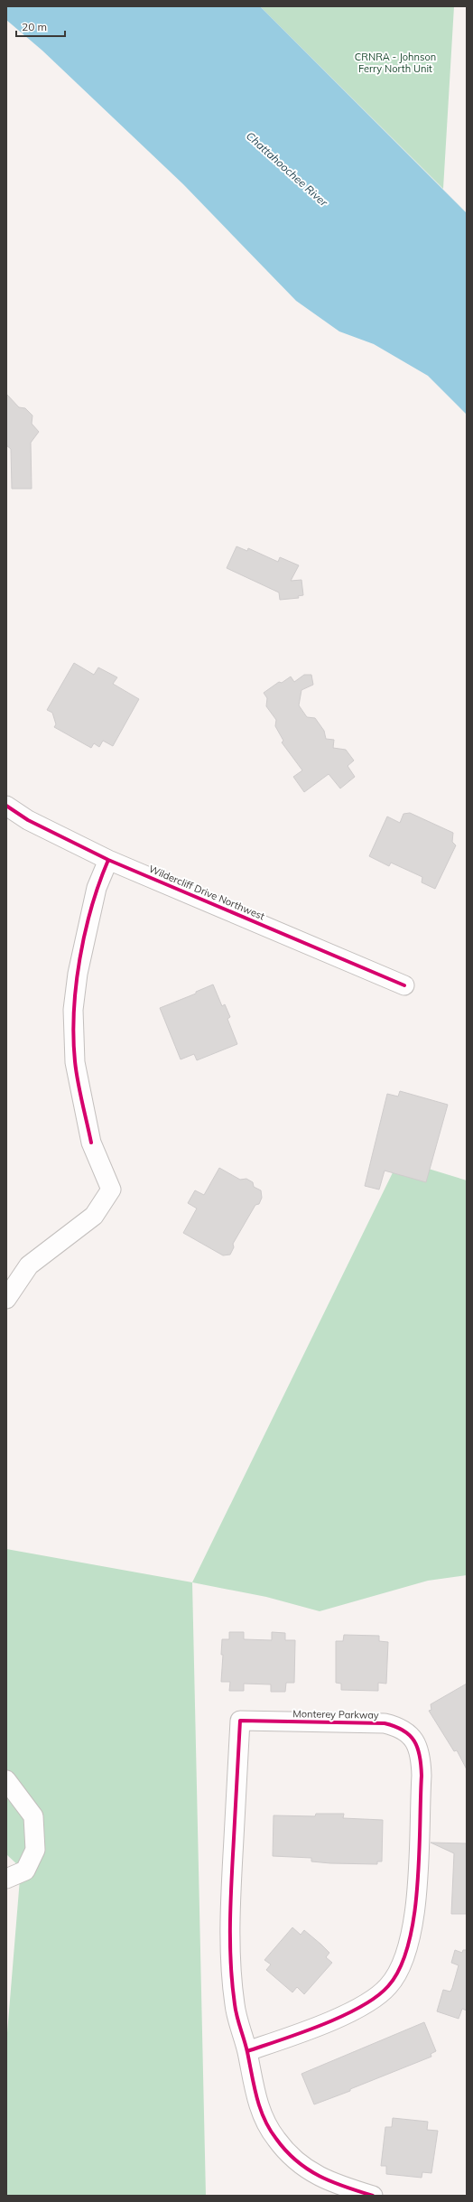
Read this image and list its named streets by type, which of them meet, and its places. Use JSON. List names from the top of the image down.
{
  "streets": {
    "street": ["Wildercliff Drive Northwest", "Monterey Parkway"]
  },
  "water": ["Chattahoochee River"],
  "parks": ["CRNRA - Johnson Ferry North Unit"],
  "scale_bar": "20 m"
}
